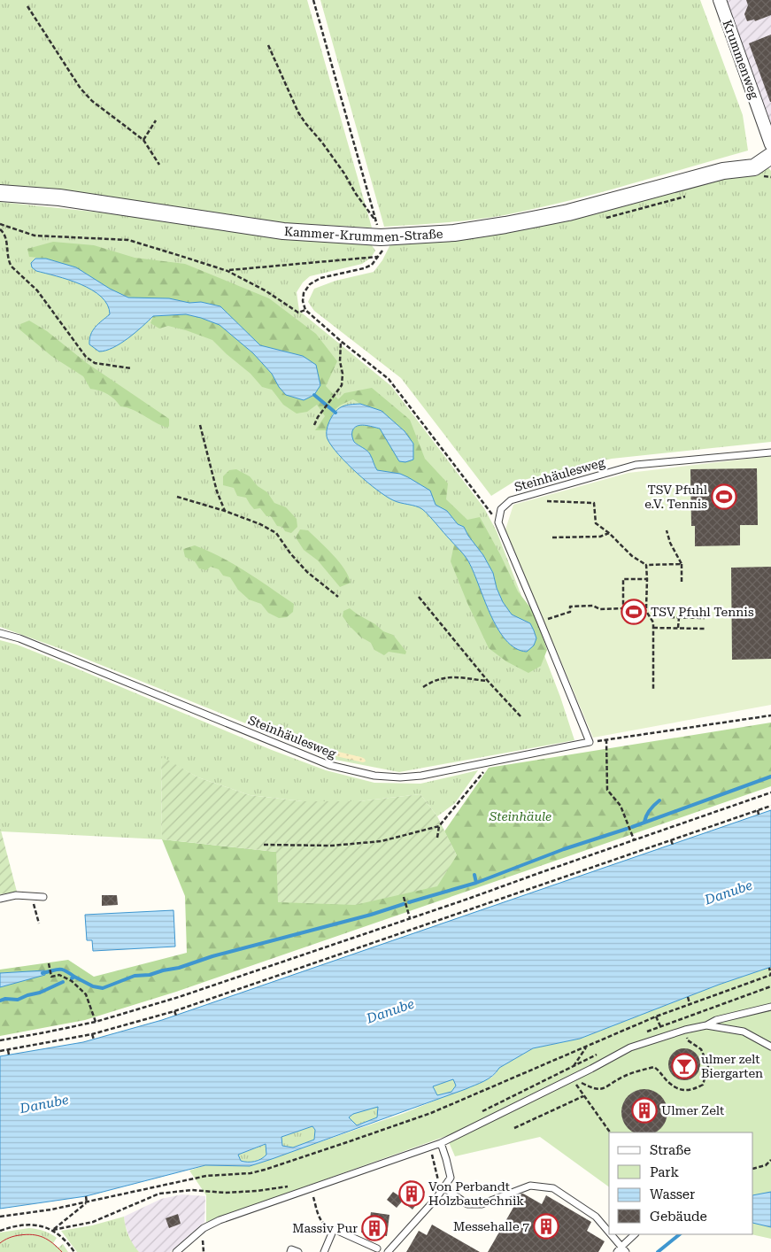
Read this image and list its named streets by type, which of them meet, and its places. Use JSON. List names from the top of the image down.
{
  "streets": {
    "street": ["Krummenweg", "Kammer-Krummen-Straße"],
    "lane": ["Steinhäulesweg"]
  },
  "water": ["Danube"],
  "parks": ["Steinhäule"],
  "places": {
    "sports": ["TSV Pfuhl e.V. Tennis", "TSV Pfuhl Tennis"],
    "bar": ["ulmer zelt Biergarten"],
    "building": [
      "Ulmer Zelt",
      "Von Perbandt Holzbautechnik",
      "Messehalle 7",
      "Massiv Pur"
    ]
  },
  "legend": [
    "Straße",
    "Park",
    "Wasser",
    "Gebäude"
  ]
}
